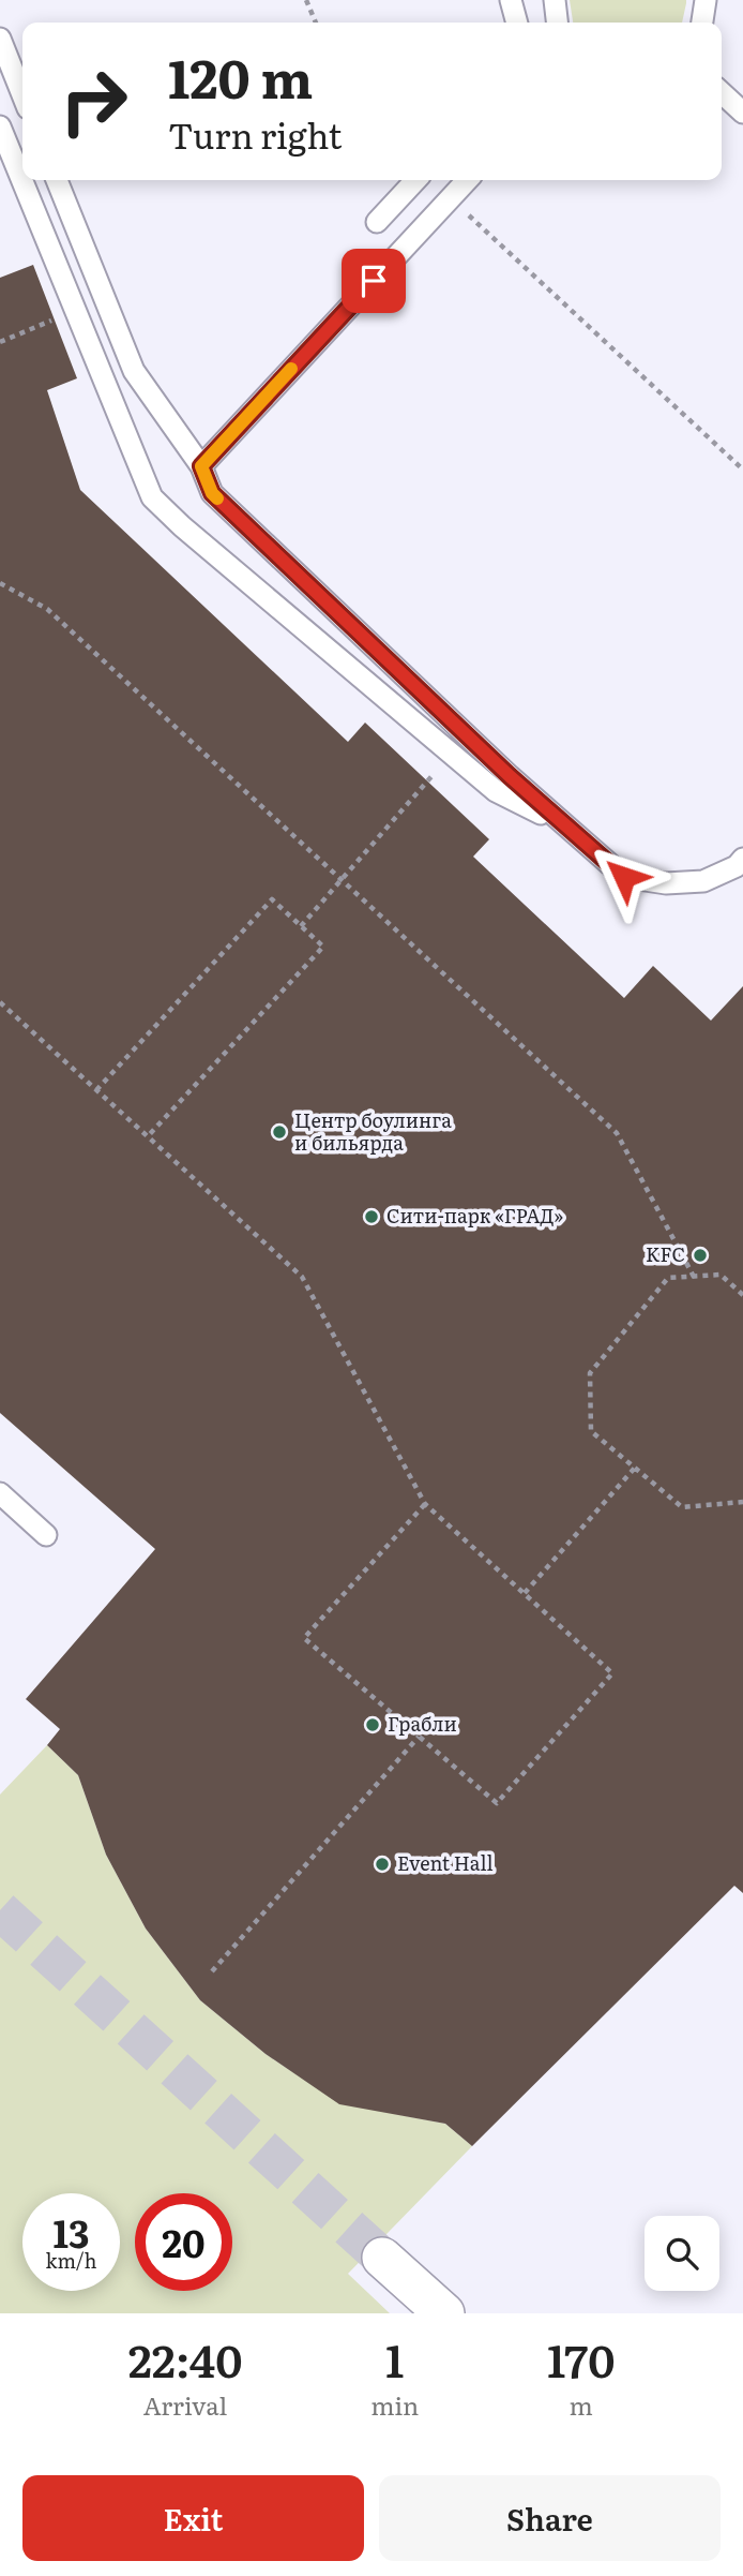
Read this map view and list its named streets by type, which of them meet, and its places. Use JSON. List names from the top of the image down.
{
  "places": [
    "Центр боулинга и бильярда",
    "Сити-парк «ГРАД»",
    "KFC",
    "Грабли",
    "Event Hall"
  ],
  "page": {
    "turn": ["120 m", "Turn right"],
    "speed": "13 km/h",
    "limit": "20",
    "eta": [
      "22:40",
      "Arrival",
      "1",
      "min",
      "170",
      "m"
    ],
    "buttons": ["Exit", "Share"]
  }
}
